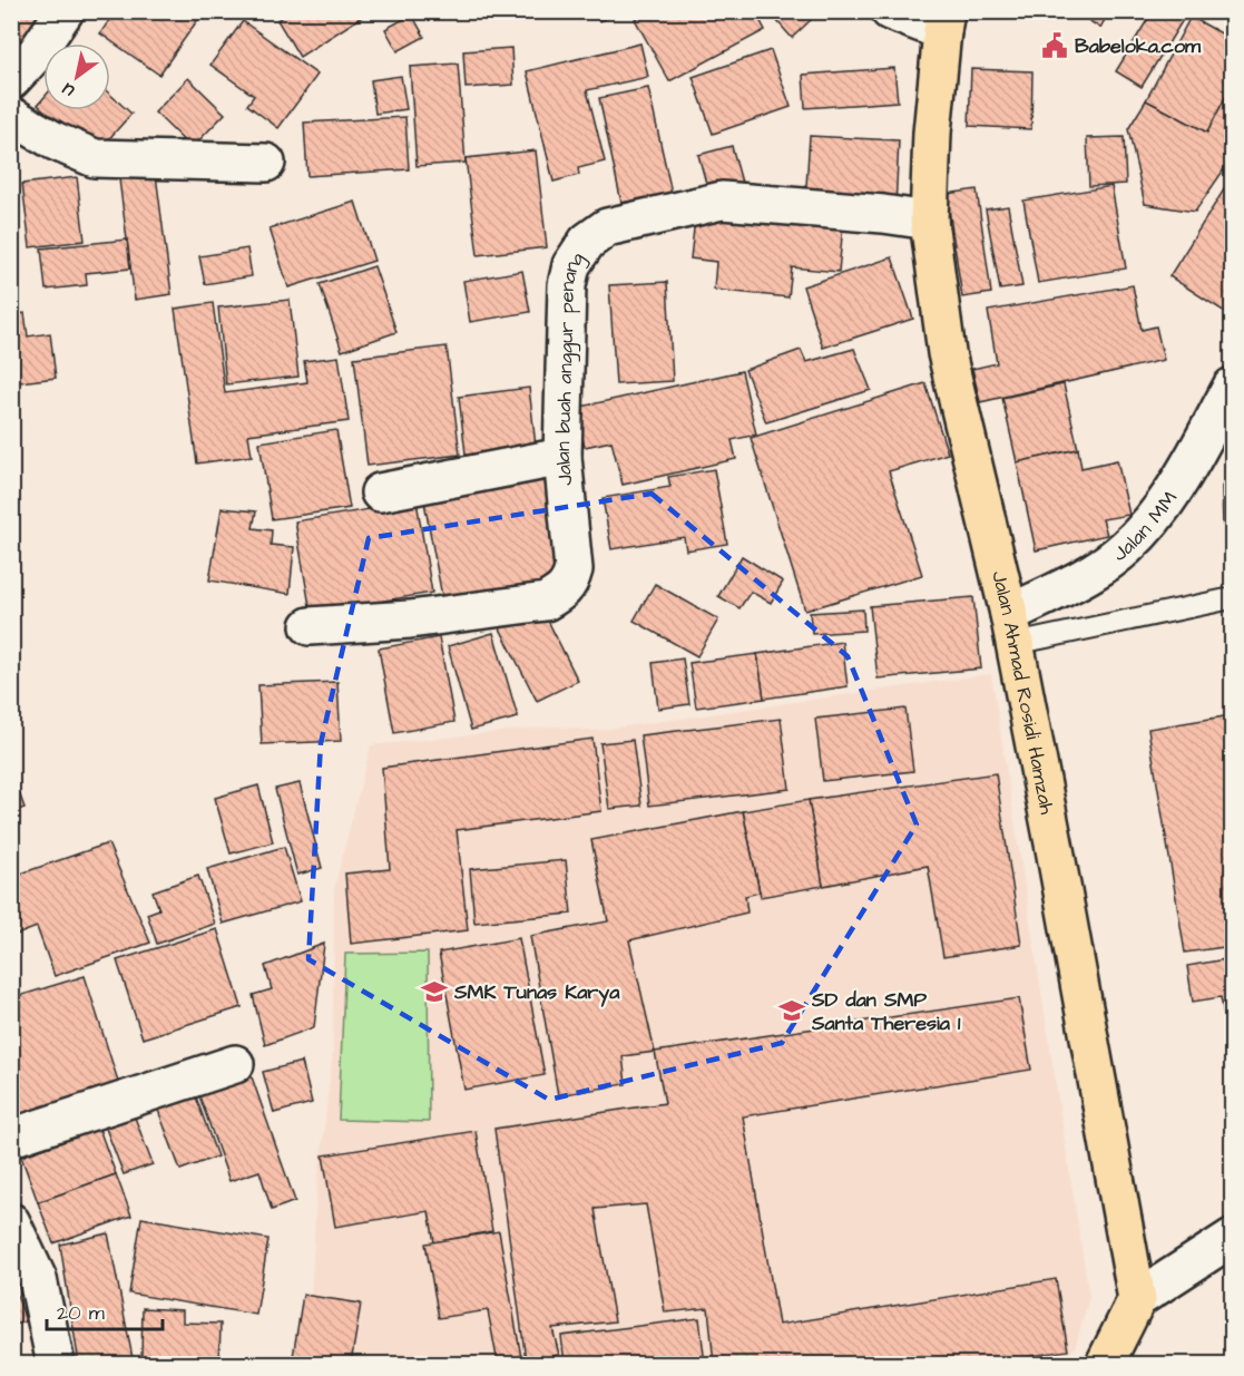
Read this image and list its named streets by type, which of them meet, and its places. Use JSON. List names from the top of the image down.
{
  "streets": {
    "main road": ["Jalan Ahmad Rosidi Hamzah"],
    "street": ["Jalan buah anggur penang", "Jalan MM"]
  },
  "crossings": [
    ["Jalan buah anggur penang", "Jalan Ahmad Rosidi Hamzah"],
    ["Jalan MM", "Jalan Ahmad Rosidi Hamzah"]
  ],
  "places": {
    "public building": ["Babeloka.com"],
    "school or university": ["SMK Tunas Karya", "SD dan SMP Santa Theresia 1"]
  },
  "scale_bar": "20 m",
  "north": "bottom left"
}
